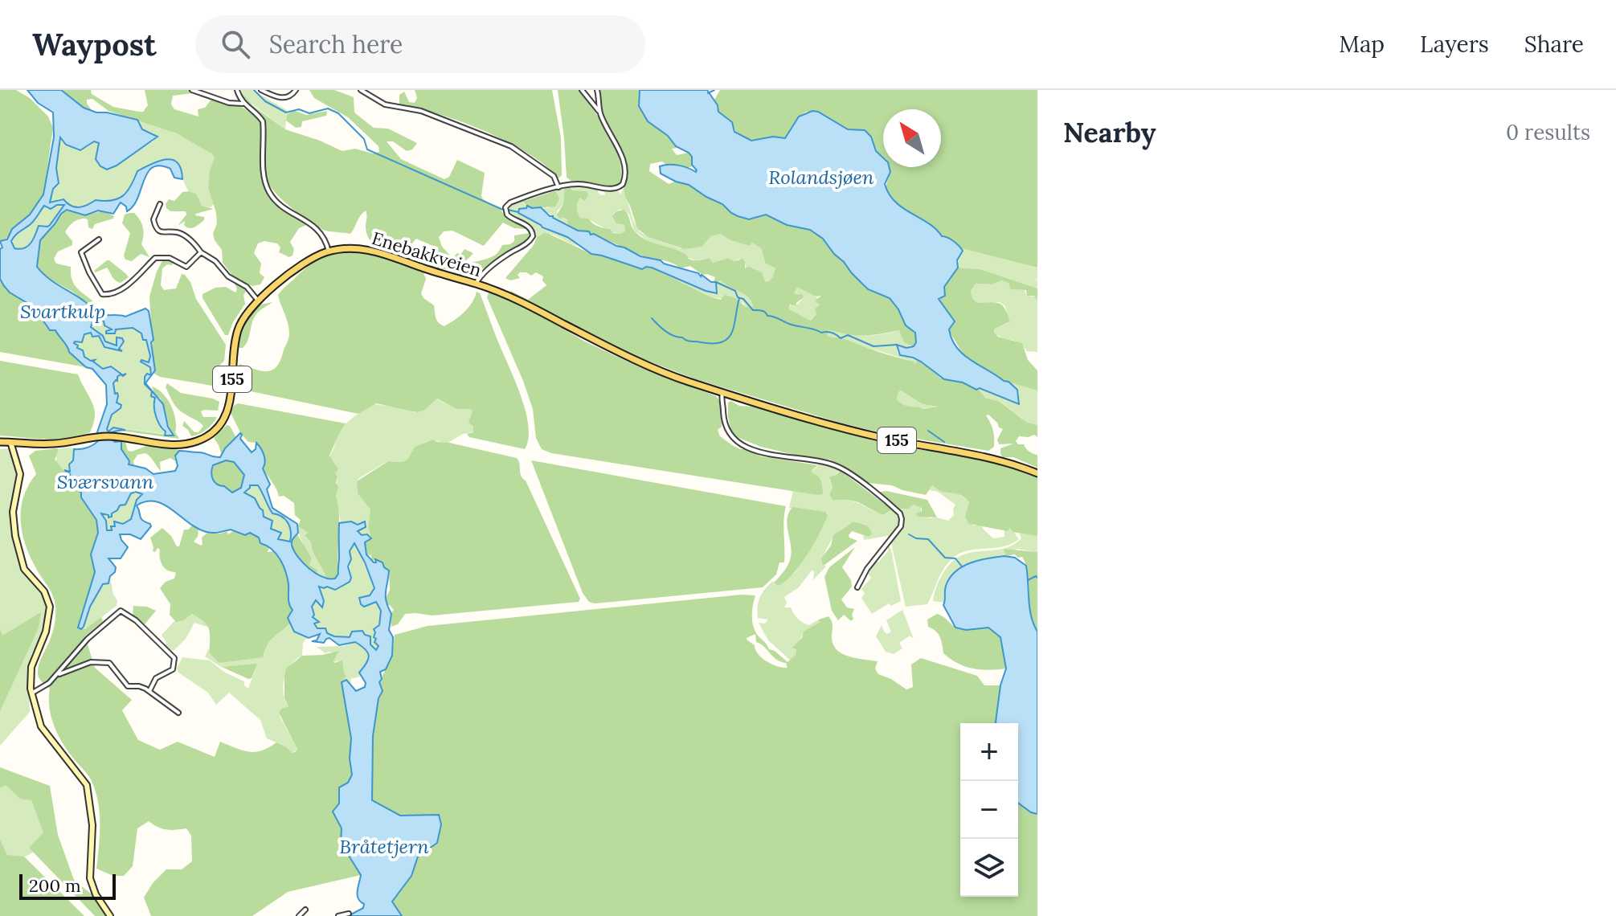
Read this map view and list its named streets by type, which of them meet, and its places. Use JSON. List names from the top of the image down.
{
  "streets": {
    "main road": ["Enebakkveien", "155"]
  },
  "water": [
    "Rolandsjøen",
    "Svartkulp",
    "Sværsvann",
    "Bråtetjern"
  ],
  "scale_bar": "200 m",
  "north": "top left",
  "page": {
    "header": "Waypost",
    "search": "Search here",
    "nav": ["Map", "Layers", "Share"],
    "heading": ["Nearby", "0 results"],
    "map_buttons": ["+", "−"],
    "scale": "200 m"
  }
}
